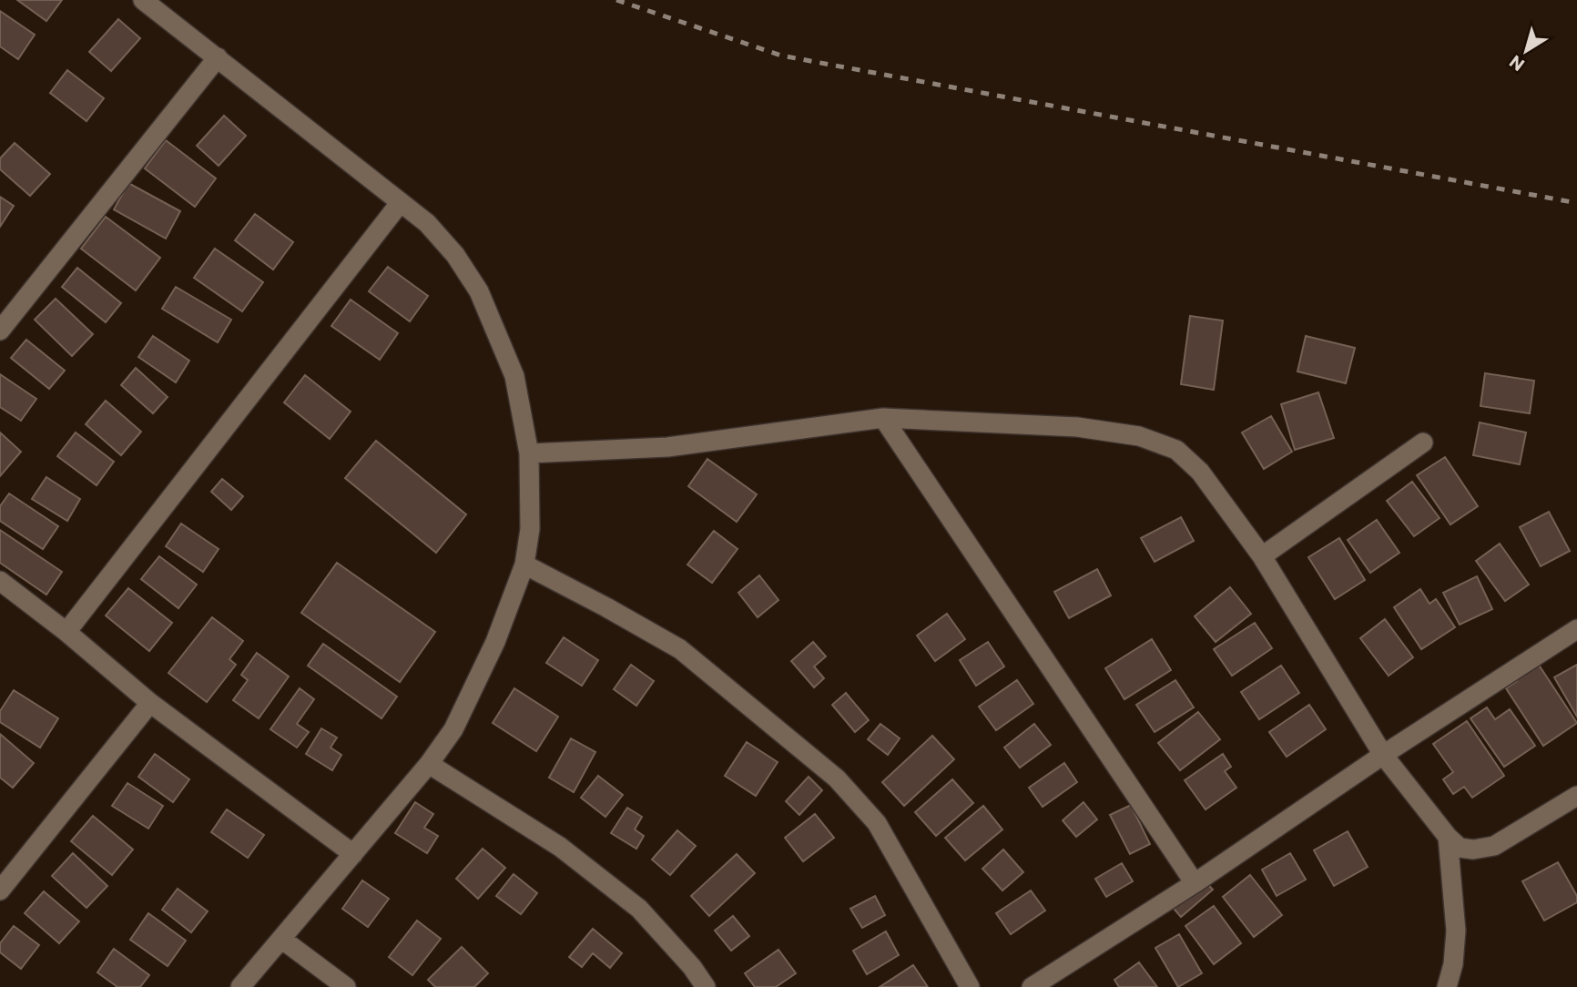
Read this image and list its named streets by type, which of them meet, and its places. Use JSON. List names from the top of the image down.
{
  "north": "bottom left"
}
